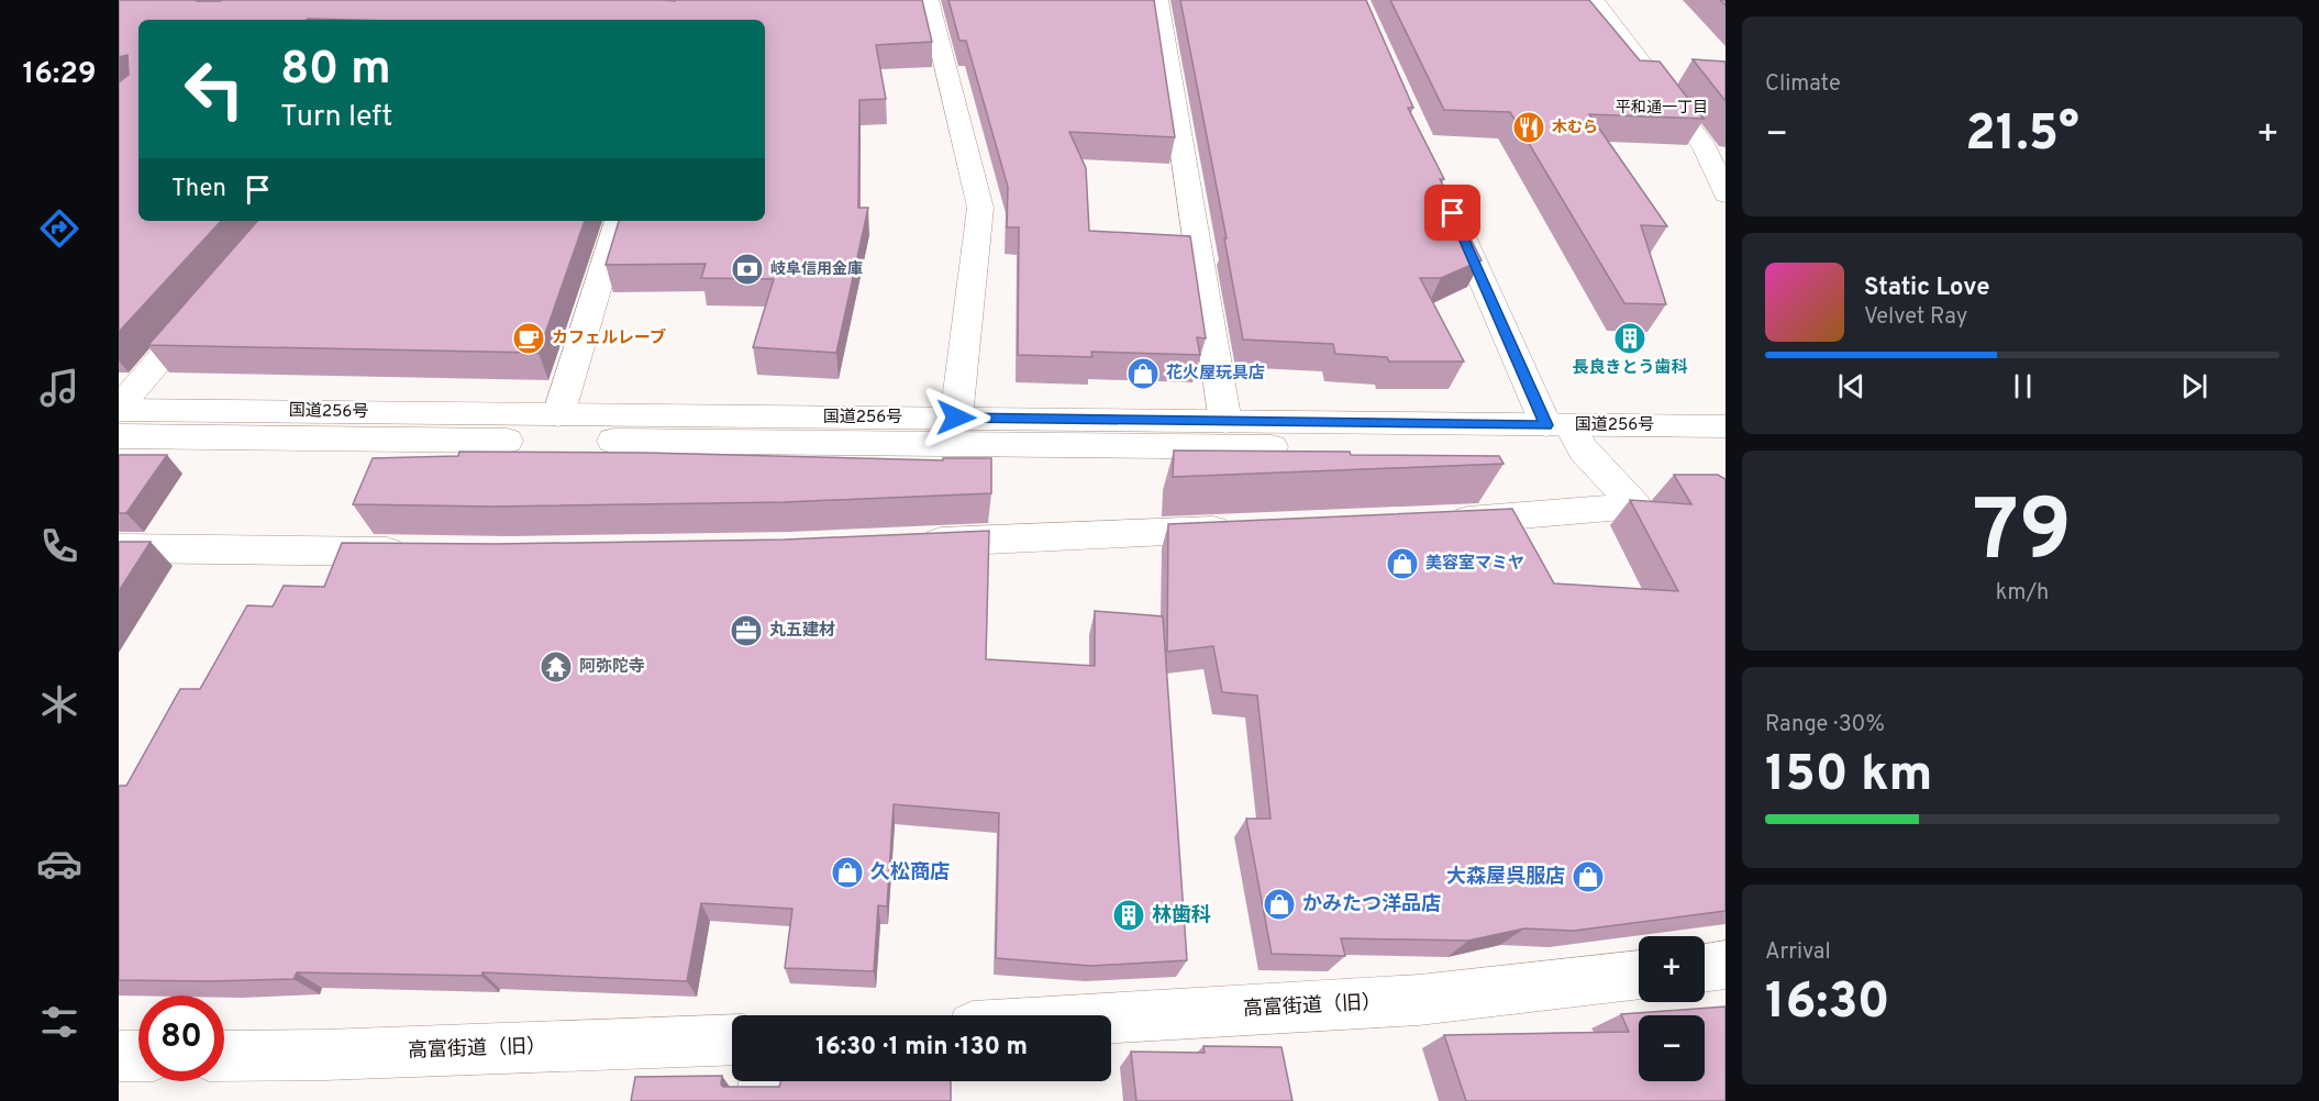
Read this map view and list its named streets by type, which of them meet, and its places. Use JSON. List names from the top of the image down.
{
  "streets": {
    "main road": ["国道256号", "高富街道（旧）"]
  },
  "districts": ["平和通一丁目"],
  "places": {
    "restaurant": ["木むら"],
    "bank": ["岐阜信用金庫"],
    "cafe": ["カフェルレーブ"],
    "building": ["長良きとう歯科", "林歯科"],
    "shop": [
      "花火屋玩具店",
      "美容室マミヤ",
      "久松商店",
      "大森屋呉服店",
      "かみたつ洋品店"
    ],
    "office": ["丸五建材"],
    "temple": ["阿弥陀寺"]
  },
  "page": {
    "tabs": "16:29",
    "tile": [
      "Climate",
      ["79", "km/h"],
      ["Range · 30%", "150 km"],
      ["Arrival", "16:30"]
    ],
    "turn": ["80 m", "Turn left"],
    "heat": ["−", "21.5°", "+"],
    "then": "Then",
    "song": ["Static Love", "Velvet Ray"],
    "map_buttons": ["+", "−"],
    "limit": "80",
    "trip": "16:30 · 1 min · 130 m"
  }
}
